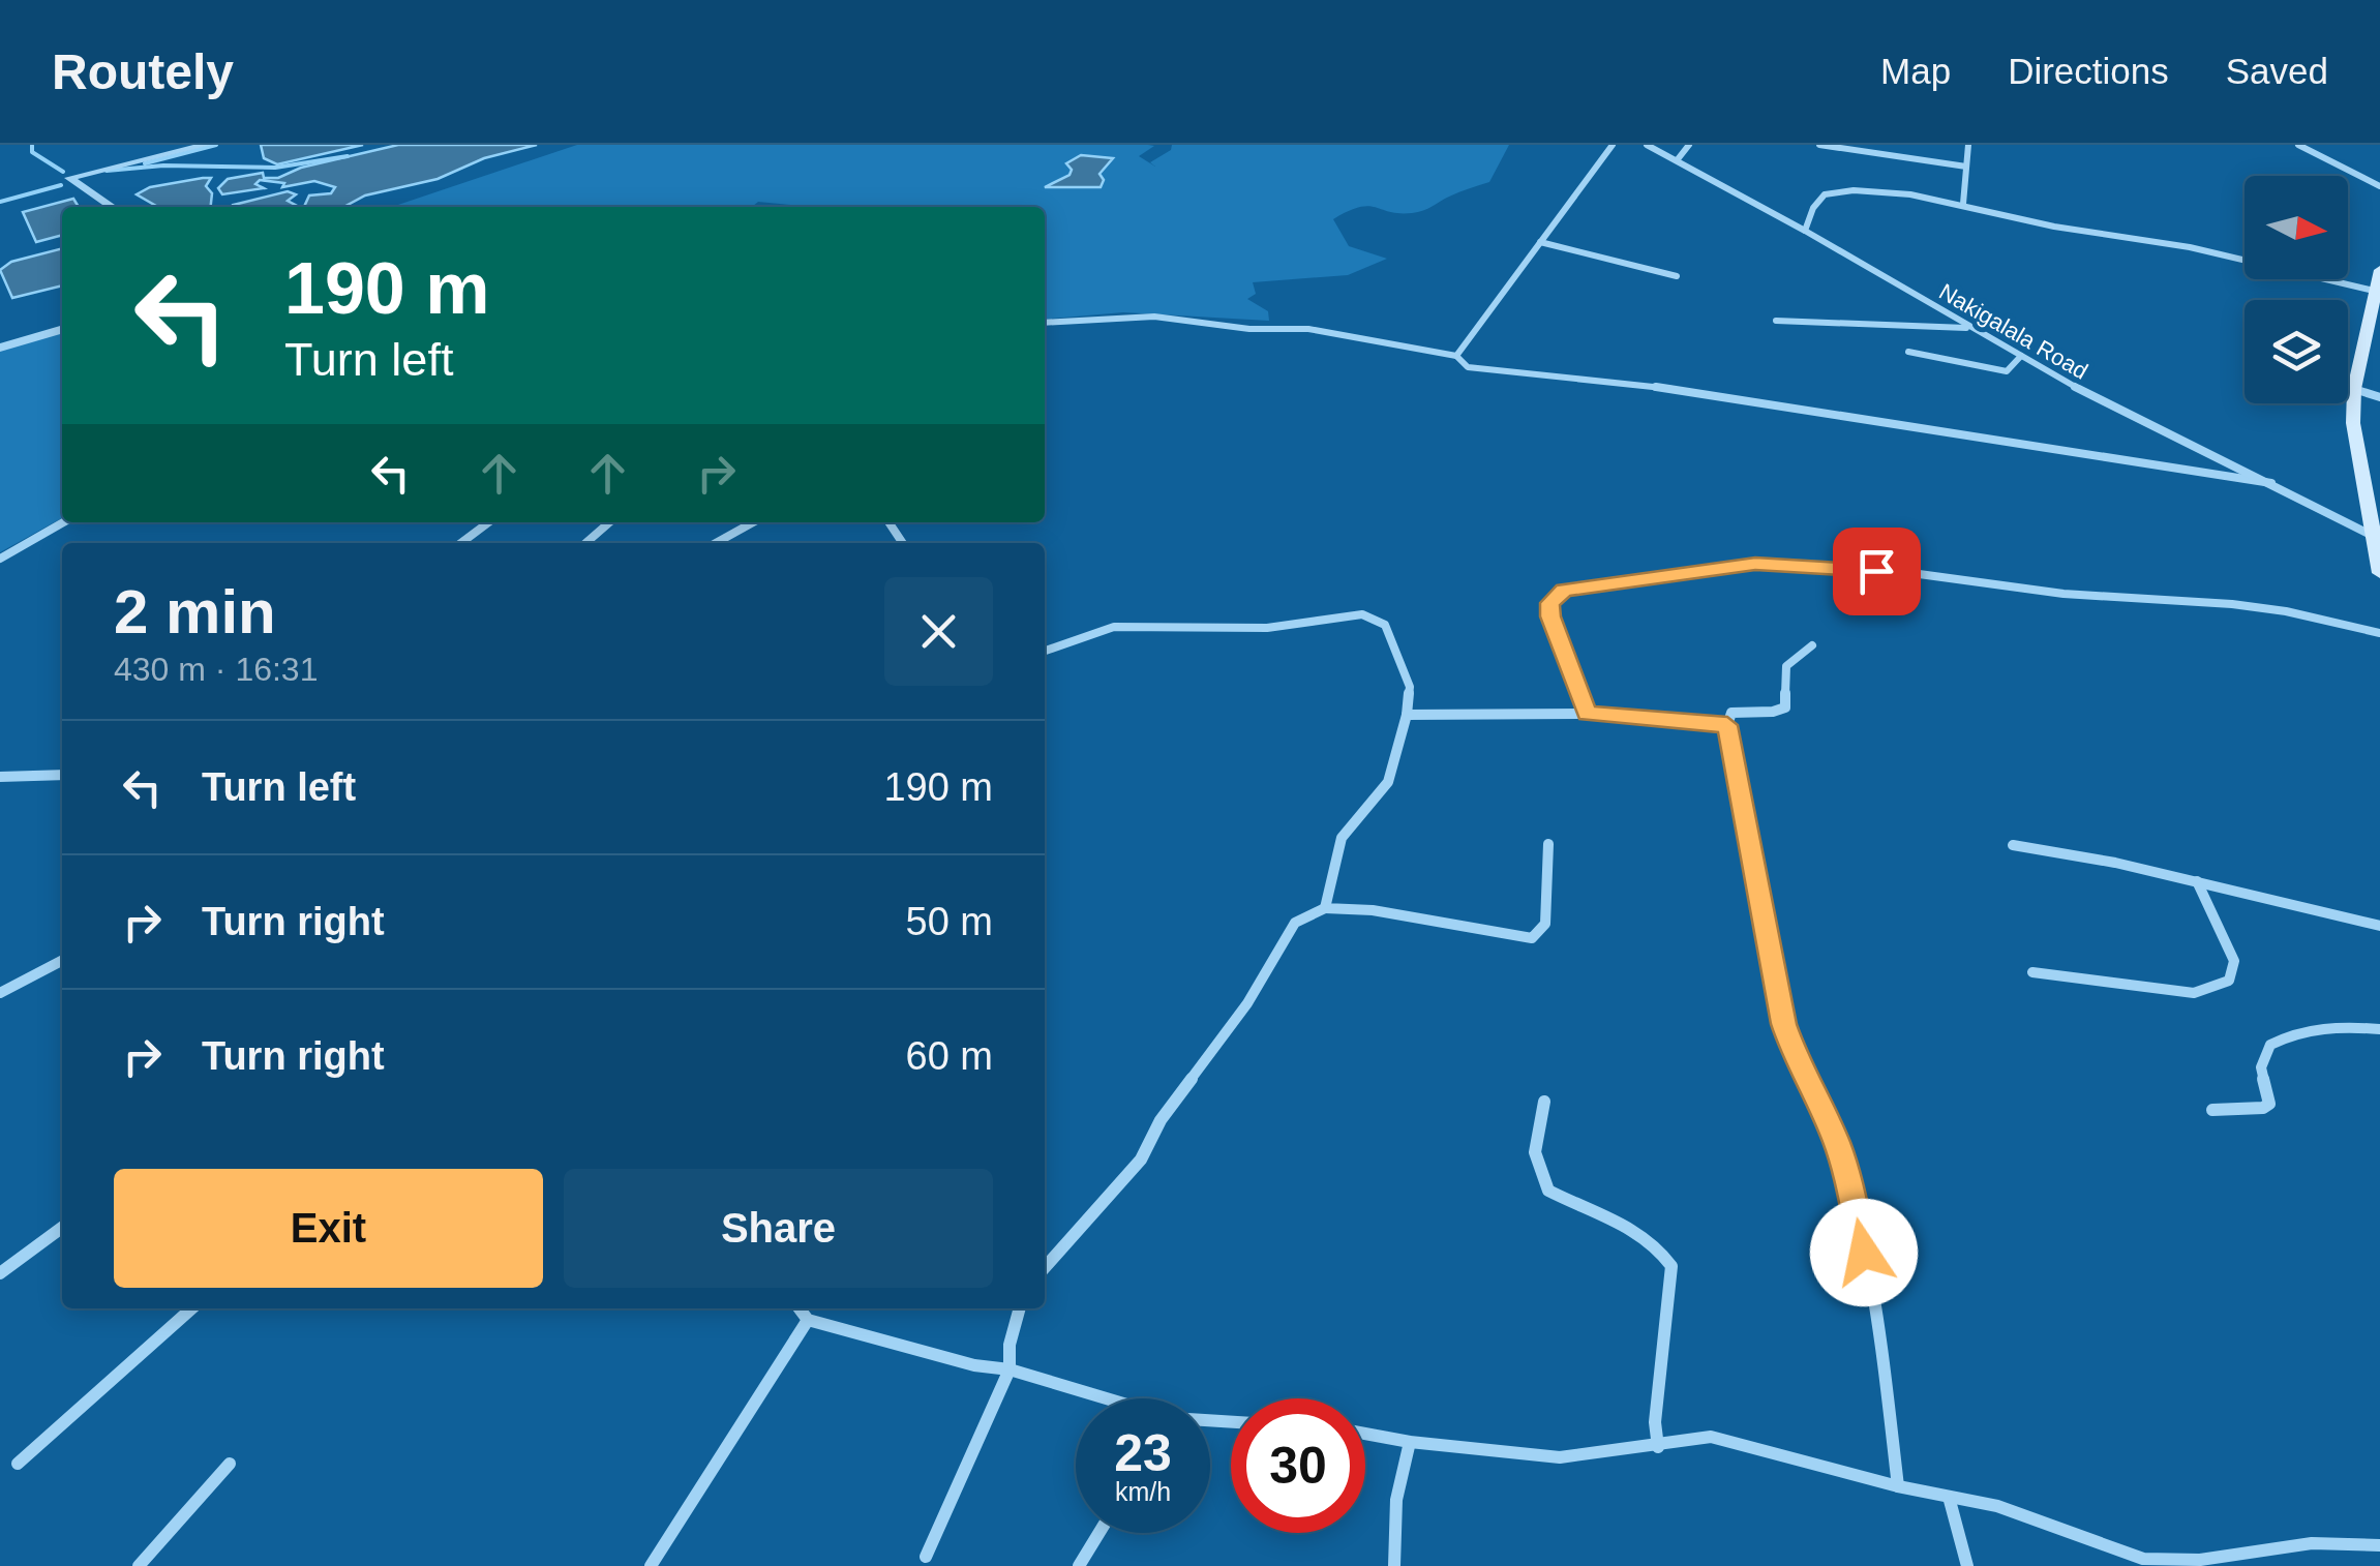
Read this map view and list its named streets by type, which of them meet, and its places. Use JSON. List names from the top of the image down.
{
  "streets": {
    "street": ["Nakigalala Road"]
  },
  "north": "right",
  "page": {
    "header": "Routely",
    "nav": ["Map", "Directions", "Saved"],
    "turn": ["190 m", "Turn left"],
    "heading": ["2 min", "430 m · 16:31"],
    "list": [
      {
        "name": "Turn left",
        "value": "190 m"
      },
      {
        "name": "Turn right",
        "value": "50 m"
      },
      {
        "name": "Turn right",
        "value": "60 m"
      }
    ],
    "buttons": ["Exit", "Share"],
    "speed": "23 km/h",
    "limit": "30"
  }
}
